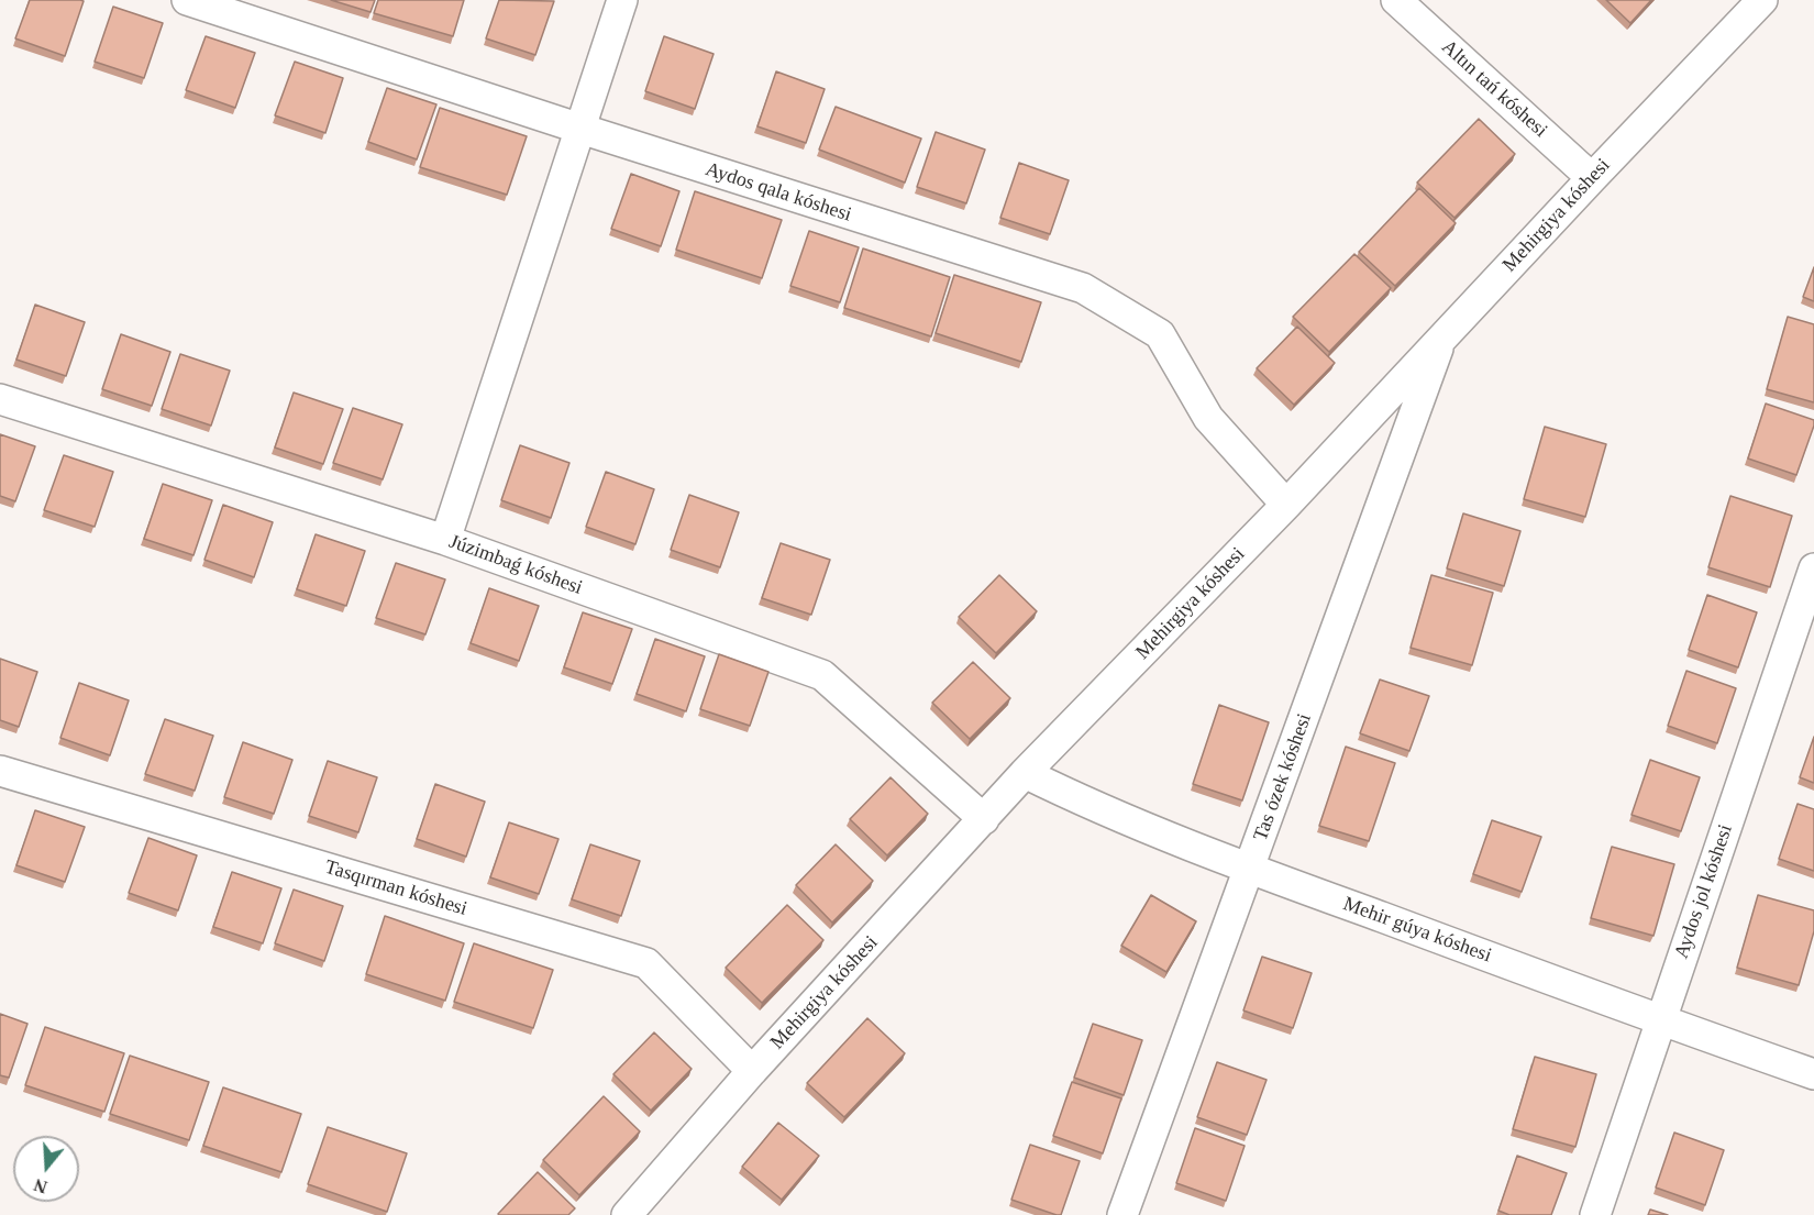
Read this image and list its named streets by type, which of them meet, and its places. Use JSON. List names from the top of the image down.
{
  "streets": {
    "street": [
      "Altın tań kóshesi",
      "Aydos qala kóshesi",
      "Mehirgiya kóshesi",
      "Júzimbaǵ kóshesi",
      "Tas ózek kóshesi",
      "Tasqırman kóshesi",
      "Aydos jol kóshesi",
      "Mehir gúyа kóshesi"
    ]
  },
  "crossings": [
    ["Altın tań kóshesi", "Mehirgiya kóshesi"],
    ["Aydos qala kóshesi", "Mehirgiya kóshesi"],
    ["Mehirgiya kóshesi", "Júzimbaǵ kóshesi"],
    ["Mehirgiya kóshesi", "Tas ózek kóshesi"],
    ["Mehirgiya kóshesi", "Tasqırman kóshesi"],
    ["Mehirgiya kóshesi", "Mehir gúyа kóshesi"],
    ["Tas ózek kóshesi", "Mehir gúyа kóshesi"],
    ["Aydos jol kóshesi", "Mehir gúyа kóshesi"]
  ],
  "north": "bottom"
}
